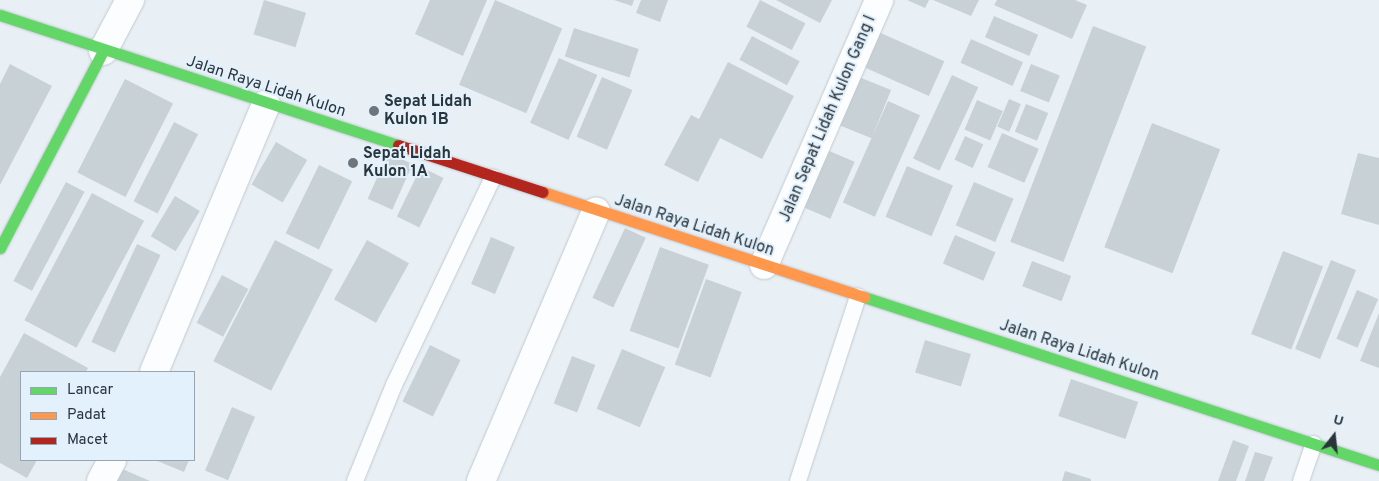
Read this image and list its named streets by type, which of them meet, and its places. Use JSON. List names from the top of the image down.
{
  "streets": {
    "main road": ["Jalan Raya Lidah Kulon"],
    "street": ["Jalan Sepat Lidah Kulon Gang I"]
  },
  "crossings": [
    ["Jalan Raya Lidah Kulon", "Jalan Sepat Lidah Kulon Gang I"]
  ],
  "places": ["Sepat Lidah Kulon 1B", "Sepat Lidah Kulon 1A"],
  "legend": ["Lancar", "Padat", "Macet"],
  "north": "top"
}
